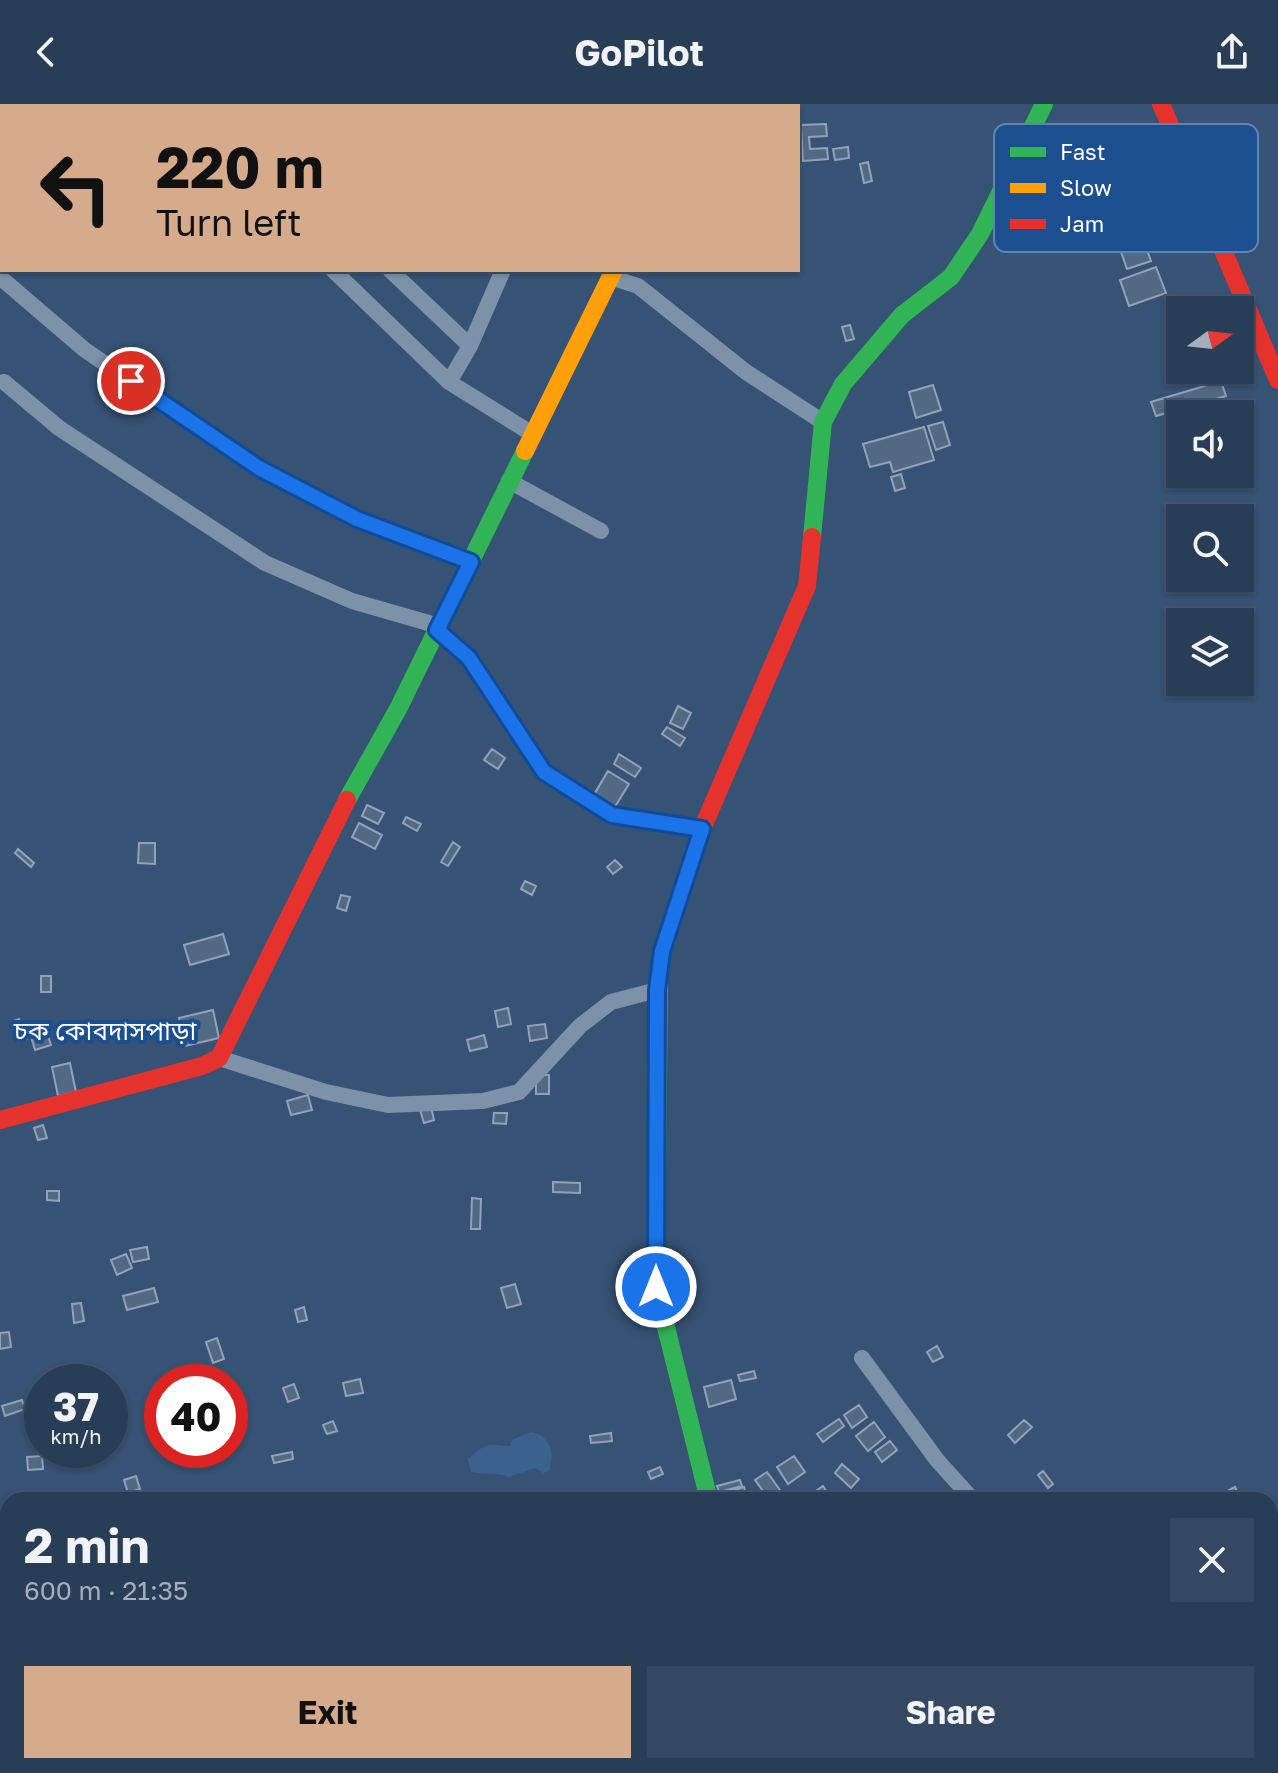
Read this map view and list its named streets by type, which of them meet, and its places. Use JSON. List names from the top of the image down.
{
  "districts": ["চক কোবদাসপাড়া"],
  "legend": ["Fast", "Slow", "Jam"],
  "north": "right",
  "page": {
    "header": "GoPilot",
    "turn": ["220 m", "Turn left"],
    "speed": "37 km/h",
    "limit": "40",
    "heading": ["2 min", "600 m · 21:35"],
    "buttons": ["Exit", "Share"]
  }
}
